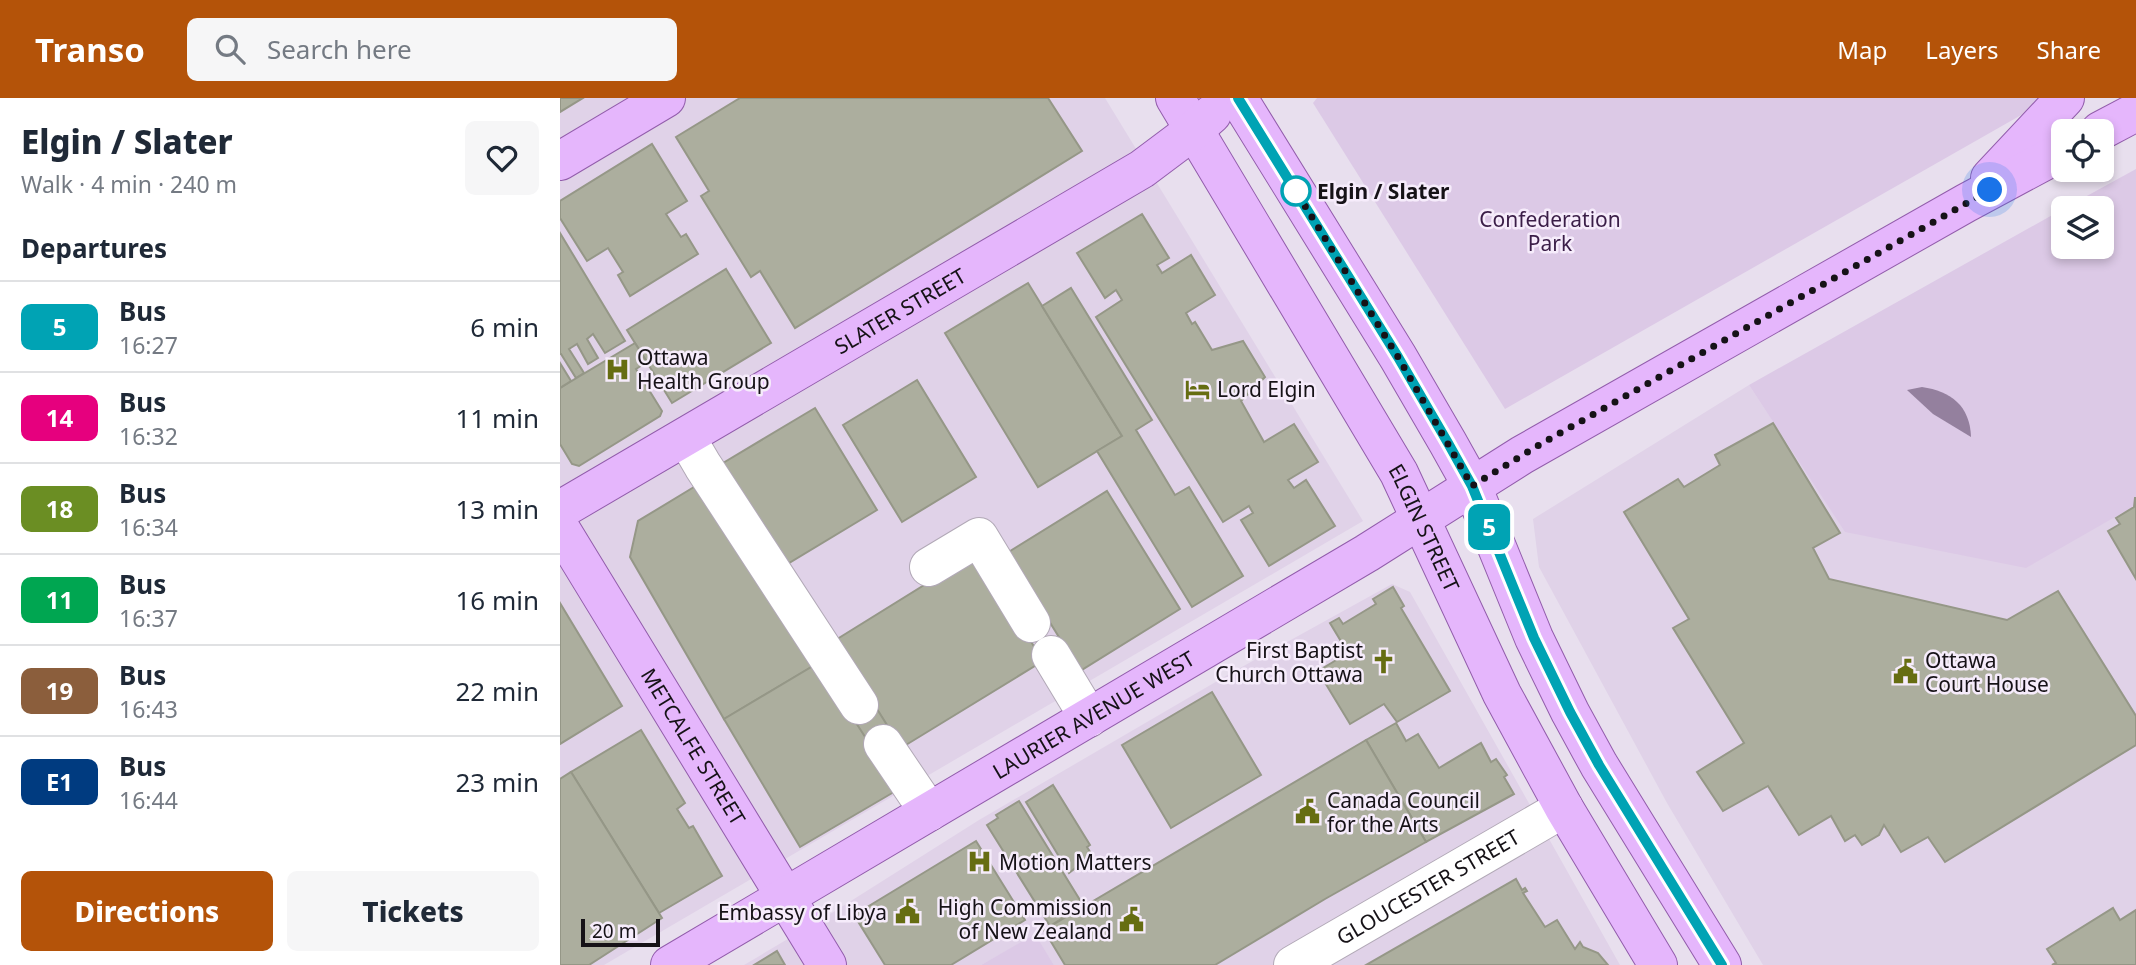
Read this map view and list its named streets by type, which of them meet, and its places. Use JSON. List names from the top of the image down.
{
  "streets": {
    "main road": [
      "SLATER STREET",
      "ELGIN STREET",
      "LAURIER AVENUE WEST",
      "METCALFE STREET"
    ],
    "street": ["GLOUCESTER STREET"]
  },
  "crossings": [
    ["SLATER STREET", "ELGIN STREET"],
    ["ELGIN STREET", "LAURIER AVENUE WEST"],
    ["ELGIN STREET", "GLOUCESTER STREET"],
    ["LAURIER AVENUE WEST", "METCALFE STREET"]
  ],
  "parks": ["Confederation Park"],
  "places": {
    "other": ["Elgin / Slater"],
    "hospital": ["Ottawa Health Group", "Motion Matters"],
    "hotel": ["Lord Elgin"],
    "church": ["First Baptist Church Ottawa"],
    "public building": [
      "Ottawa Court House",
      "Canada Council for the Arts",
      "Embassy of Libya",
      "High Commission of New Zealand"
    ]
  },
  "lines": ["bus line 5"],
  "scale_bar": "20 m",
  "page": {
    "header": "Transo",
    "search": "Search here",
    "nav": ["Map", "Layers", "Share"],
    "heading": [
      ["Elgin / Slater", "Walk · 4 min · 240 m"],
      "Departures"
    ],
    "on_map": "5",
    "list": [
      {
        "mark": "5",
        "name": "Bus",
        "note": "16:27",
        "value": "6 min"
      },
      {
        "mark": "14",
        "name": "Bus",
        "note": "16:32",
        "value": "11 min"
      },
      {
        "mark": "18",
        "name": "Bus",
        "note": "16:34",
        "value": "13 min"
      },
      {
        "mark": "11",
        "name": "Bus",
        "note": "16:37",
        "value": "16 min"
      },
      {
        "mark": "19",
        "name": "Bus",
        "note": "16:43",
        "value": "22 min"
      },
      {
        "mark": "E1",
        "name": "Bus",
        "note": "16:44",
        "value": "23 min"
      }
    ],
    "buttons": ["Directions", "Tickets"],
    "scale": "20 m"
  }
}
